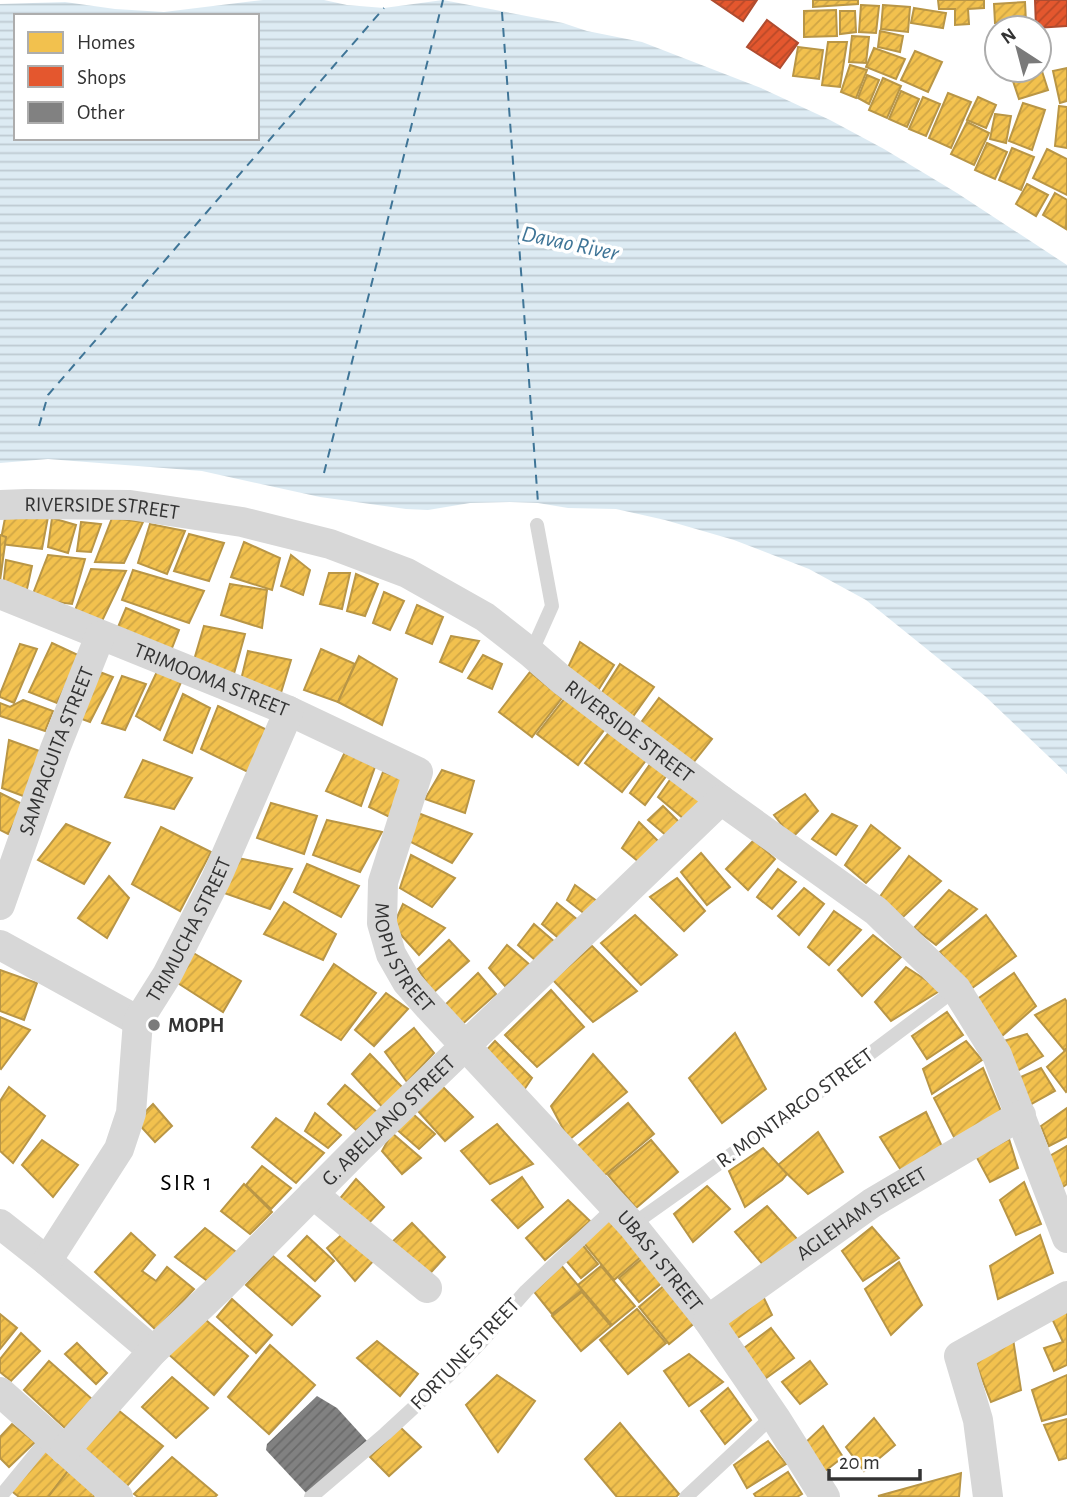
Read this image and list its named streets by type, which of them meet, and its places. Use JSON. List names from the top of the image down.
{
  "streets": {
    "street": [
      "RIVERSIDE STREET",
      "TRIMOOMA STREET",
      "SAMPAGUITA STREET",
      "TRIMUCHA STREET",
      "MOPH STREET",
      "G. ABELLANO STREET",
      "AGLEHAM STREET",
      "UBAS 1 STREET"
    ],
    "lane": ["R. MONTARGO STREET", "FORTUNE STREET"]
  },
  "crossings": [
    ["RIVERSIDE STREET", "R. MONTARGO STREET"],
    ["RIVERSIDE STREET", "G. ABELLANO STREET"],
    ["RIVERSIDE STREET", "AGLEHAM STREET"],
    ["TRIMOOMA STREET", "SAMPAGUITA STREET"],
    ["TRIMOOMA STREET", "TRIMUCHA STREET"],
    ["TRIMOOMA STREET", "MOPH STREET"],
    ["MOPH STREET", "G. ABELLANO STREET"],
    ["MOPH STREET", "UBAS 1 STREET"],
    ["R. MONTARGO STREET", "UBAS 1 STREET"],
    ["R. MONTARGO STREET", "FORTUNE STREET"],
    ["G. ABELLANO STREET", "UBAS 1 STREET"],
    ["AGLEHAM STREET", "UBAS 1 STREET"],
    ["UBAS 1 STREET", "FORTUNE STREET"]
  ],
  "districts": ["SIR 1"],
  "water": ["Davao River"],
  "places": ["MOPH"],
  "legend": ["Homes", "Shops", "Other"],
  "scale_bar": "20 m",
  "north": "top left"
}
